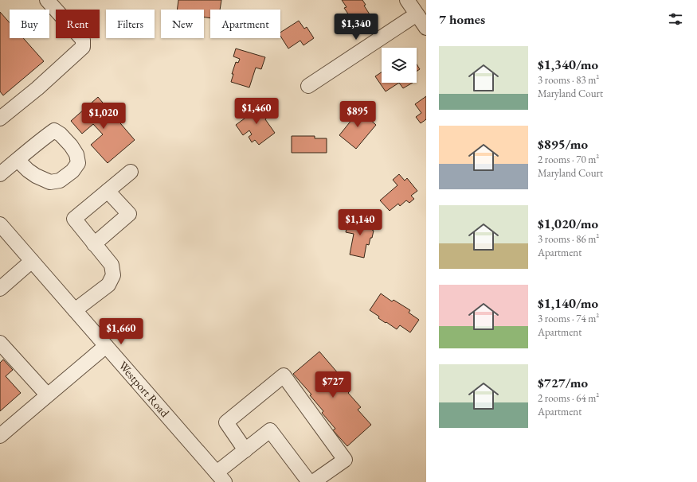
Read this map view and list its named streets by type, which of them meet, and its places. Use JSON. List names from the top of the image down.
{
  "streets": {
    "street": ["Westport Road"]
  },
  "page": {
    "heading": "7 homes",
    "chip": [
      "Buy",
      "Rent",
      "Filters",
      "New",
      "Apartment"
    ],
    "price": [
      "$1,340",
      "$1,460",
      "$895",
      "$1,020",
      "$1,140",
      "$1,660",
      "$727"
    ],
    "list": [
      {
        "name": "$1,340/mo",
        "note": "3 rooms · 83 m² · Maryland Court"
      },
      {
        "name": "$895/mo",
        "note": "2 rooms · 70 m² · Maryland Court"
      },
      {
        "name": "$1,020/mo",
        "note": "3 rooms · 86 m² · Apartment"
      },
      {
        "name": "$1,140/mo",
        "note": "3 rooms · 74 m² · Apartment"
      },
      {
        "name": "$727/mo",
        "note": "2 rooms · 64 m² · Apartment"
      }
    ]
  }
}
